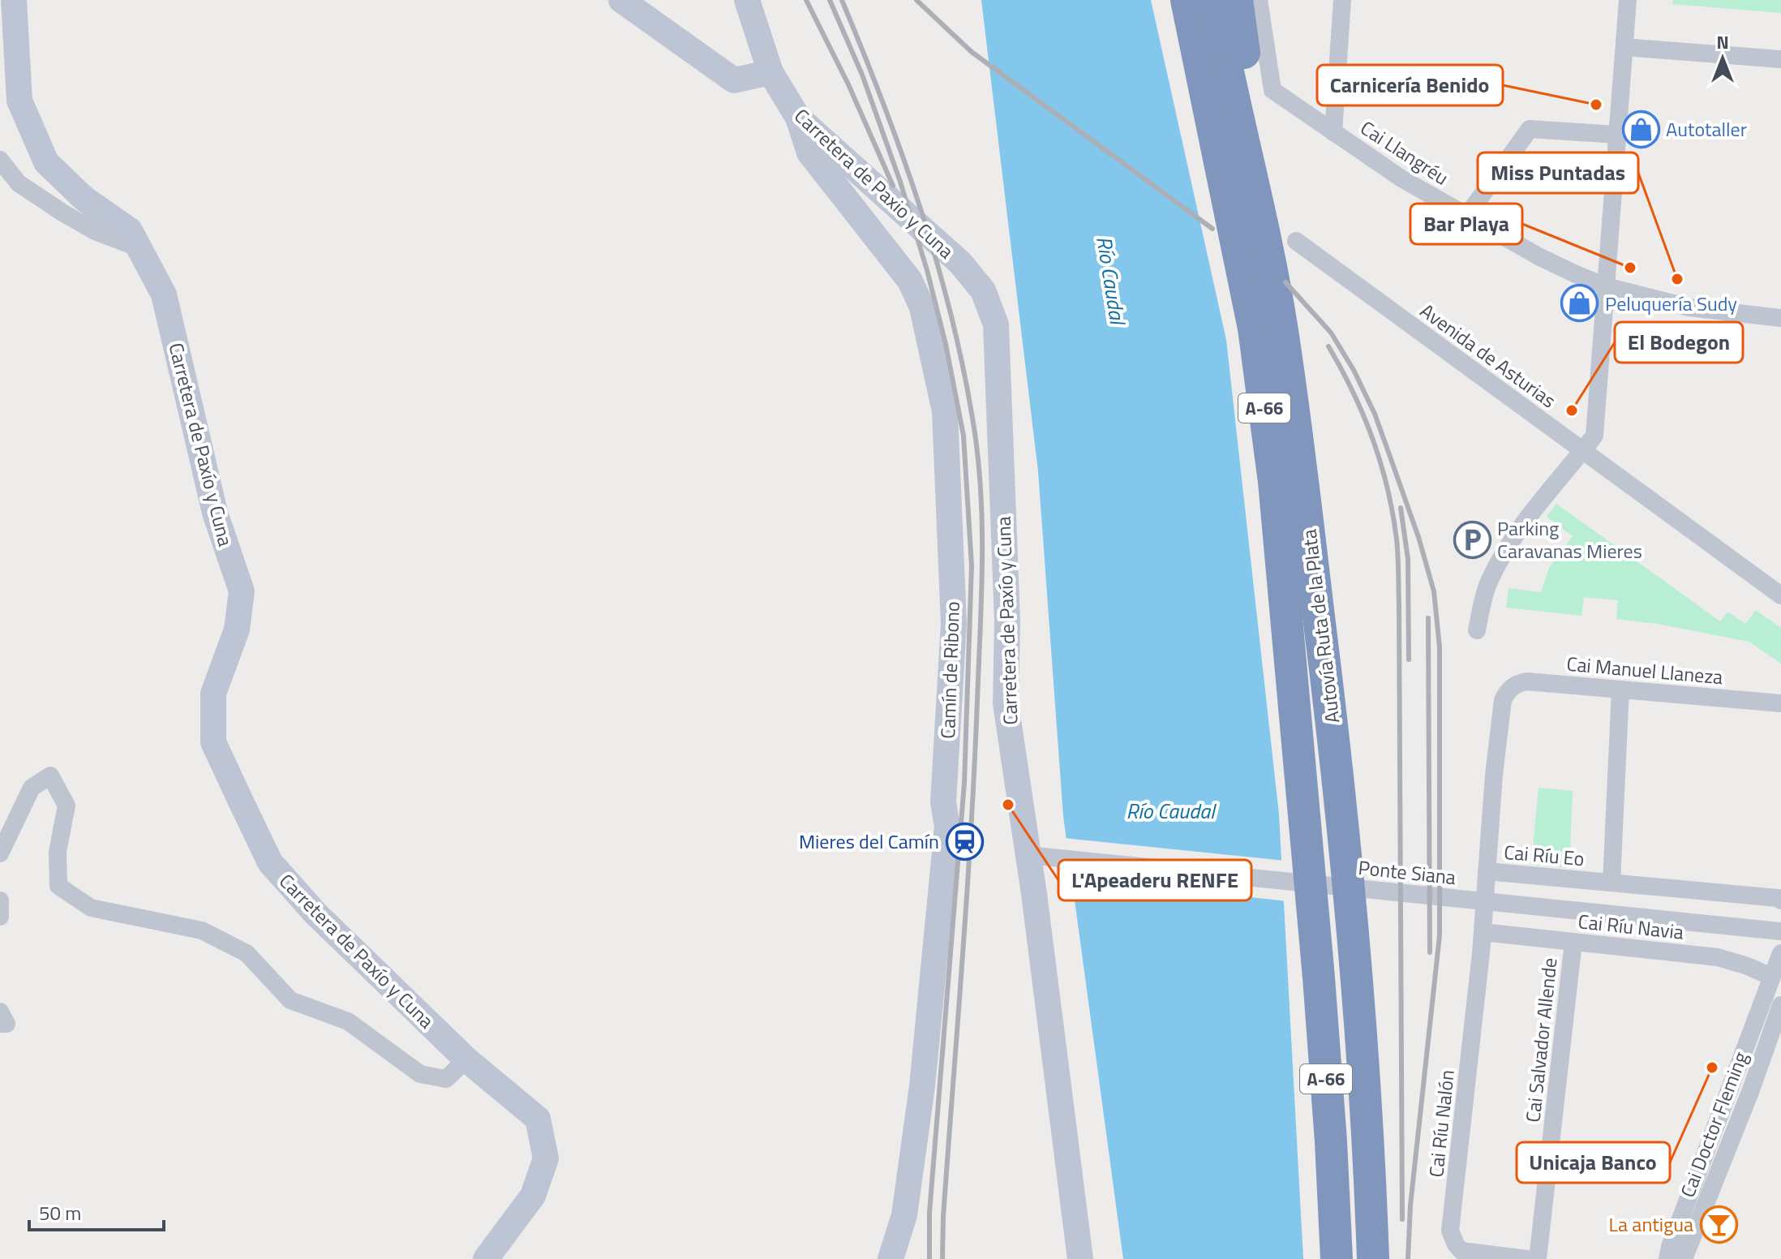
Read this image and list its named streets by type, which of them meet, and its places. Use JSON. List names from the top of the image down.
{
  "streets": {
    "highway": ["A-66", "Autovía Ruta de la Plata"],
    "street": [
      "Cai Llangréu",
      "Carretera de Paxio y Cuna",
      "Avenida de Asturias",
      "Carretera de Paxío y Cuna",
      "Camín de Ribono",
      "Cai Manuel Llaneza",
      "Cai Ríu Eo",
      "Ponte Siana",
      "Cai Ríu Navia",
      "Cai Salvador Allende",
      "Cai Ríu Nalón",
      "Cai Doctor Fleming"
    ]
  },
  "crossings": [
    ["Carretera de Paxio y Cuna", "Carretera de Paxío y Cuna"],
    ["Carretera de Paxio y Cuna", "Camín de Ribono"],
    ["Carretera de Paxío y Cuna", "Ponte Siana"],
    ["Cai Manuel Llaneza", "Cai Ríu Eo"],
    ["Cai Ríu Navia", "Cai Salvador Allende"],
    ["Cai Ríu Navia", "Cai Ríu Nalón"],
    ["Cai Ríu Navia", "Cai Doctor Fleming"]
  ],
  "water": ["Río Caudal"],
  "places": {
    "other": [
      "Carnicería Benido",
      "Bar Playa",
      "Miss Puntadas",
      "El Bodegon",
      "L'Apeaderu RENFE",
      "Unicaja Banco"
    ],
    "shop": ["Autotaller", "Peluquería Sudy"],
    "parking": ["Parking Caravanas Mieres"],
    "station": ["Mieres del Camín"],
    "bar": ["La antigua"]
  },
  "scale_bar": "50 m",
  "north": "top"
}
